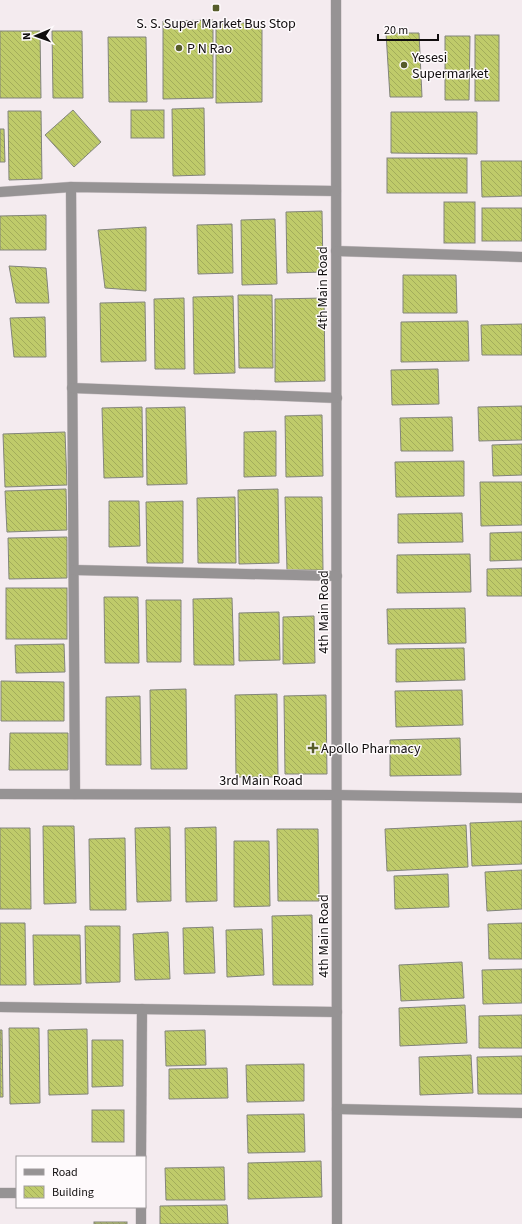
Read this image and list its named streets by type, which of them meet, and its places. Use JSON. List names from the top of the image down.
{
  "streets": {
    "street": ["4th Main Road", "3rd Main Road"]
  },
  "crossings": [
    ["4th Main Road", "3rd Main Road"]
  ],
  "places": {
    "transit": ["S. S. Super Market Bus Stop"],
    "other": ["P N Rao", "Yesesi Supermarket"],
    "health": ["Apollo Pharmacy"]
  },
  "legend": ["Road", "Building"],
  "scale_bar": "20 m",
  "north": "left"
}
